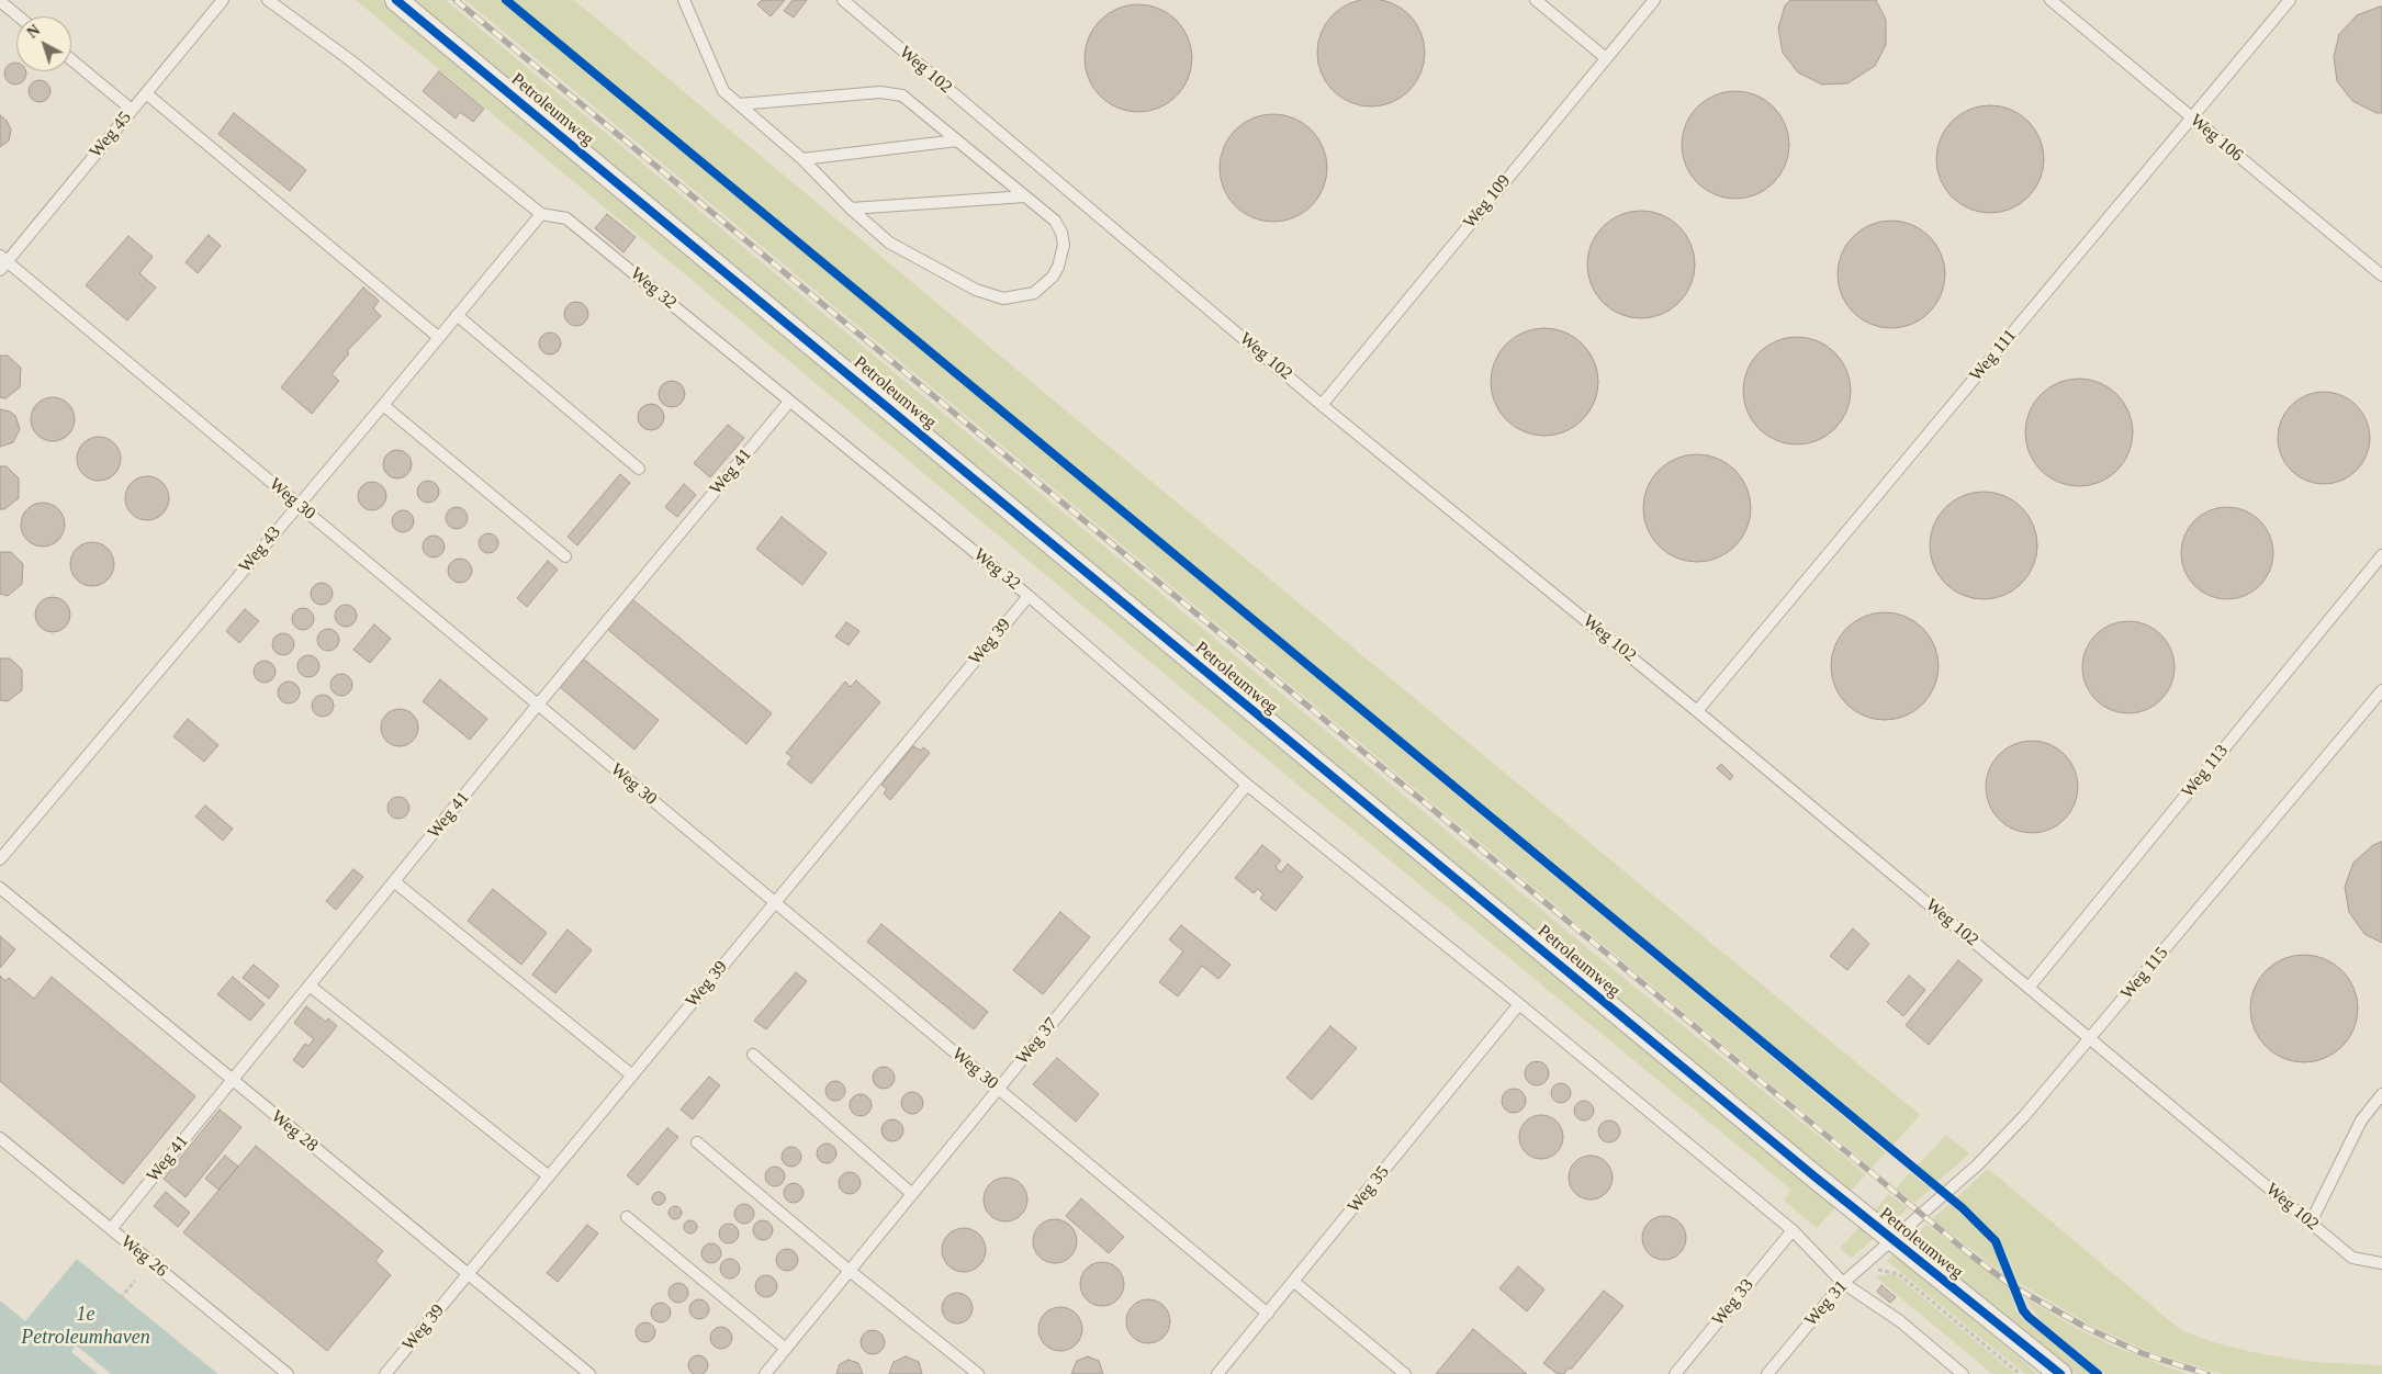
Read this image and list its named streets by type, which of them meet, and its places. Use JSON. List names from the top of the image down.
{
  "streets": {
    "street": ["Petroleumweg"],
    "lane": [
      "Weg 102",
      "Weg 45",
      "Weg 106",
      "Weg 109",
      "Weg 32",
      "Weg 111",
      "Weg 41",
      "Weg 30",
      "Weg 43",
      "Weg 39",
      "Weg 113",
      "Weg 115",
      "Weg 37",
      "Weg 28",
      "Weg 35",
      "Weg 26",
      "Weg 33",
      "Weg 31"
    ]
  },
  "crossings": [
    ["Weg 102", "Weg 109"],
    ["Weg 102", "Weg 111"],
    ["Weg 102", "Weg 113"],
    ["Weg 102", "Weg 115"],
    ["Petroleumweg", "Weg 115"],
    ["Petroleumweg", "Weg 31"],
    ["Weg 45", "Weg 30"],
    ["Weg 106", "Weg 111"],
    ["Weg 32", "Weg 41"],
    ["Weg 32", "Weg 43"],
    ["Weg 32", "Weg 39"],
    ["Weg 32", "Weg 37"],
    ["Weg 32", "Weg 35"],
    ["Weg 32", "Weg 33"],
    ["Weg 32", "Weg 31"],
    ["Weg 41", "Weg 30"],
    ["Weg 41", "Weg 28"],
    ["Weg 41", "Weg 26"],
    ["Weg 30", "Weg 43"],
    ["Weg 30", "Weg 39"],
    ["Weg 30", "Weg 37"],
    ["Weg 30", "Weg 35"],
    ["Weg 39", "Weg 28"],
    ["Weg 115", "Weg 31"]
  ],
  "water": ["1e Petroleumhaven"],
  "north": "top left"
}
